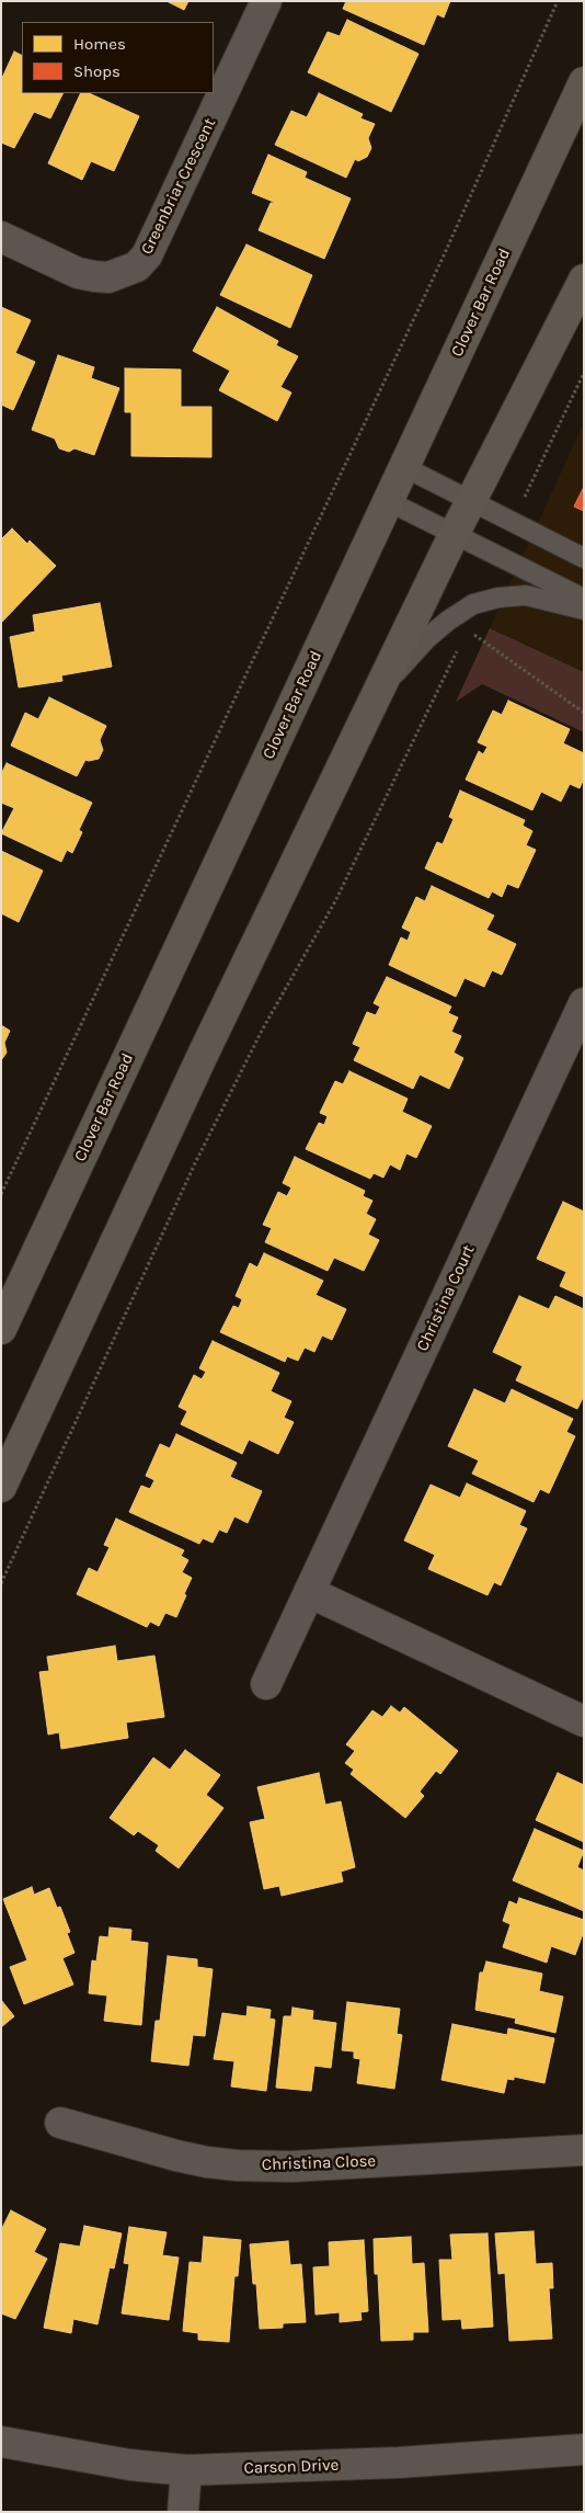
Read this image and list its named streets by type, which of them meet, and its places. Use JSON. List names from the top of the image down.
{
  "streets": {
    "main road": ["Clover Bar Road"],
    "street": [
      "Greenbriar Crescent",
      "Christina Court",
      "Christina Close",
      "Carson Drive"
    ]
  },
  "legend": ["Homes", "Shops"]
}
